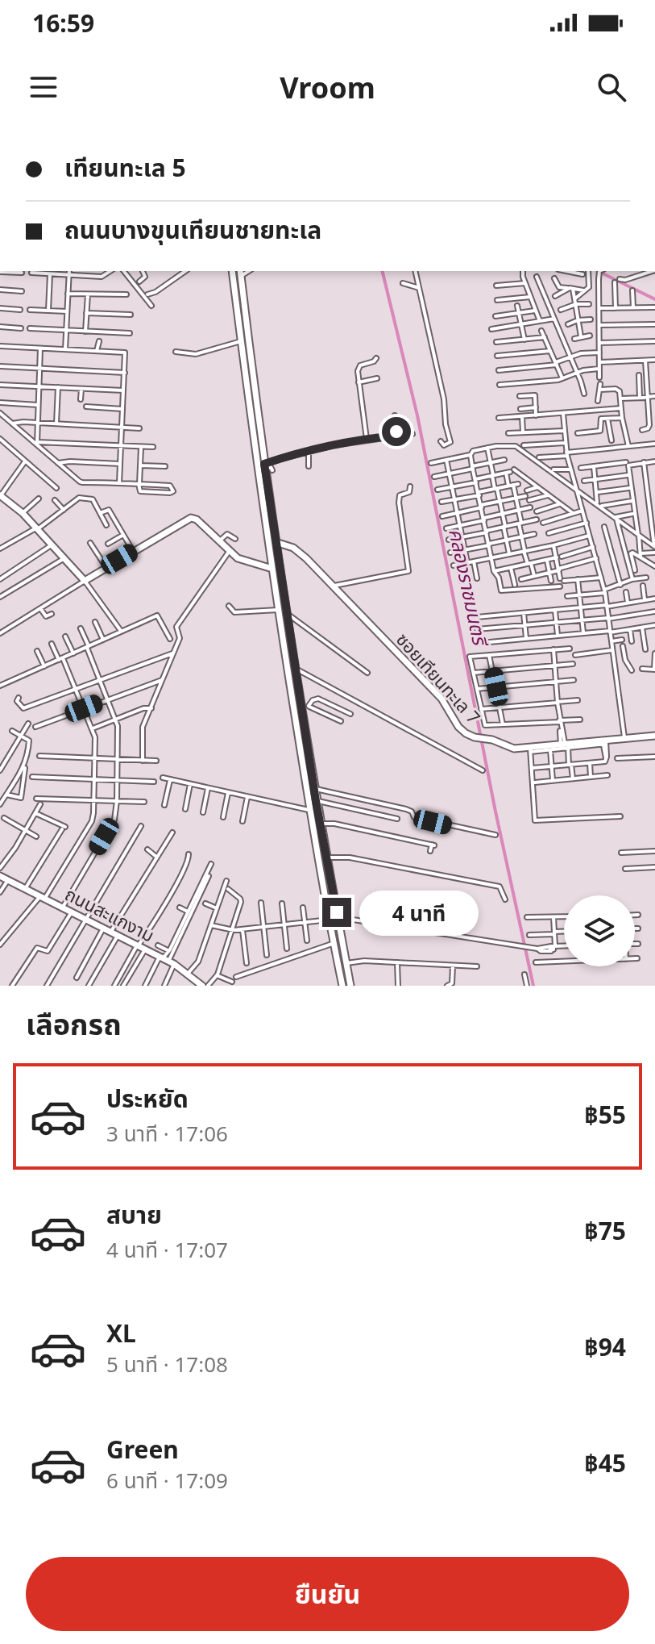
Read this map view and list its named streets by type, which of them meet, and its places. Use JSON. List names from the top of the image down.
{
  "streets": {
    "main road": ["ซอยเทียนทะเล 7", "ถนนสะแกงาม"]
  },
  "water": ["คลองราชมนตรี"],
  "page": {
    "status": "16:59",
    "header": "Vroom",
    "banner": ["เทียนทะเล 5", "ถนนบางขุนเทียนชายทะเล"],
    "bubble": "4 นาที",
    "heading": "เลือกรถ",
    "list": [
      {
        "name": "ประหยัด",
        "note": "3 นาที · 17:06",
        "value": "฿55"
      },
      {
        "name": "สบาย",
        "note": "4 นาที · 17:07",
        "value": "฿75"
      },
      {
        "name": "XL",
        "note": "5 นาที · 17:08",
        "value": "฿94"
      },
      {
        "name": "Green",
        "note": "6 นาที · 17:09",
        "value": "฿45"
      }
    ],
    "buttons": "ยืนยัน"
  }
}
